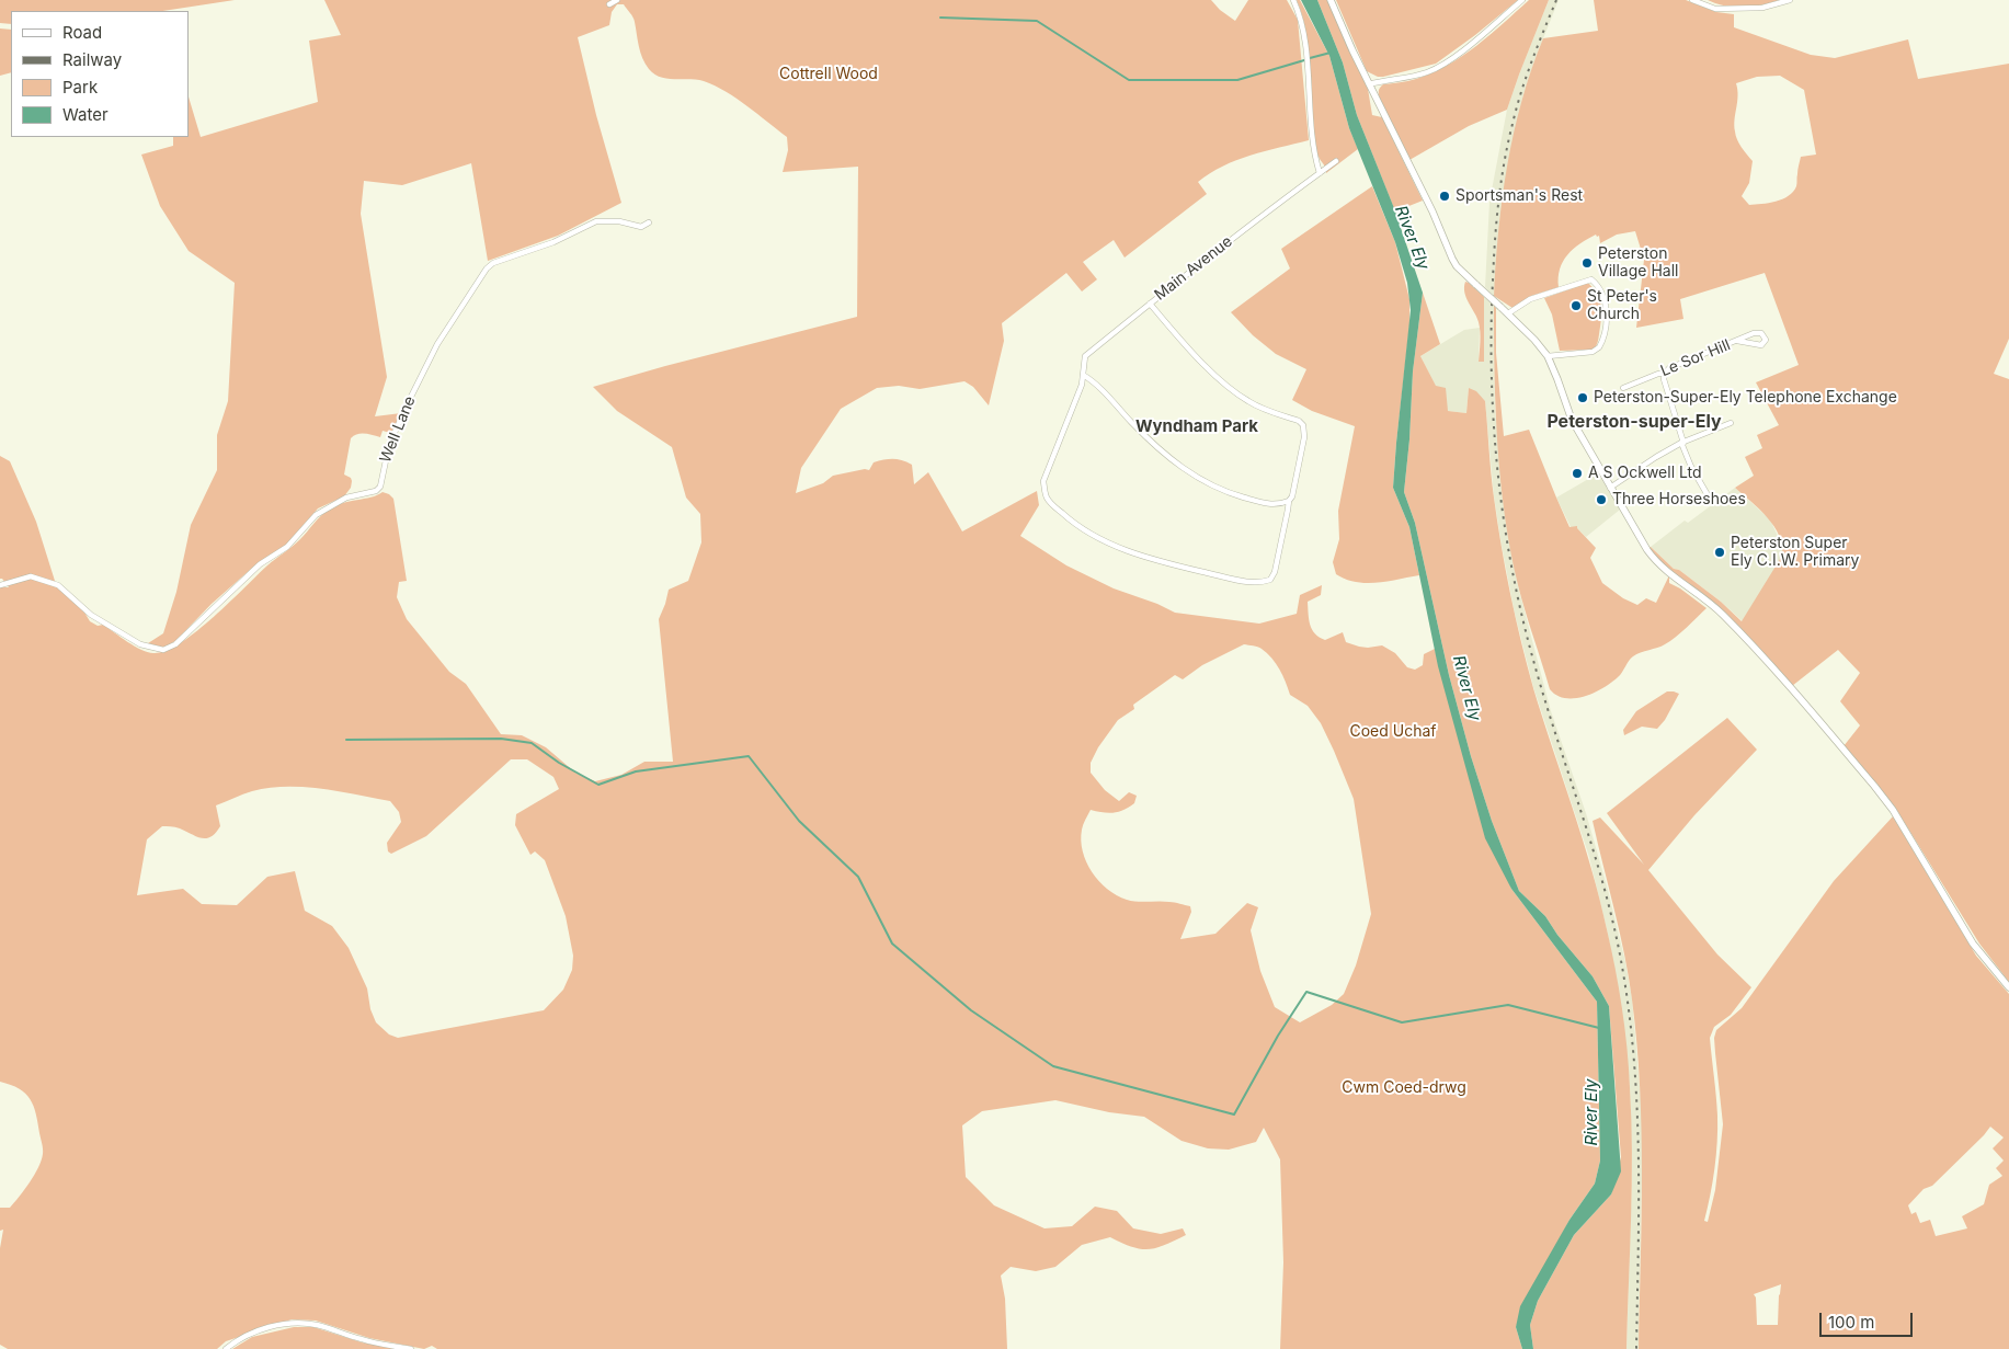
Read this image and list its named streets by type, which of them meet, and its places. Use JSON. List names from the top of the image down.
{
  "streets": {
    "street": ["Main Avenue", "Le Sor Hill", "Well Lane"]
  },
  "districts": ["Peterston-super-Ely", "Wyndham Park"],
  "water": ["River Ely"],
  "parks": ["Cottrell Wood", "Coed Uchaf", "Cwm Coed-drwg"],
  "places": [
    "Sportsman's Rest",
    "Peterston Village Hall",
    "St Peter's Church",
    "Peterston-Super-Ely Telephone Exchange",
    "A S Ockwell Ltd",
    "Three Horseshoes",
    "Peterston Super Ely C.I.W. Primary"
  ],
  "legend": [
    "Road",
    "Railway",
    "Park",
    "Water"
  ],
  "scale_bar": "100 m"
}
